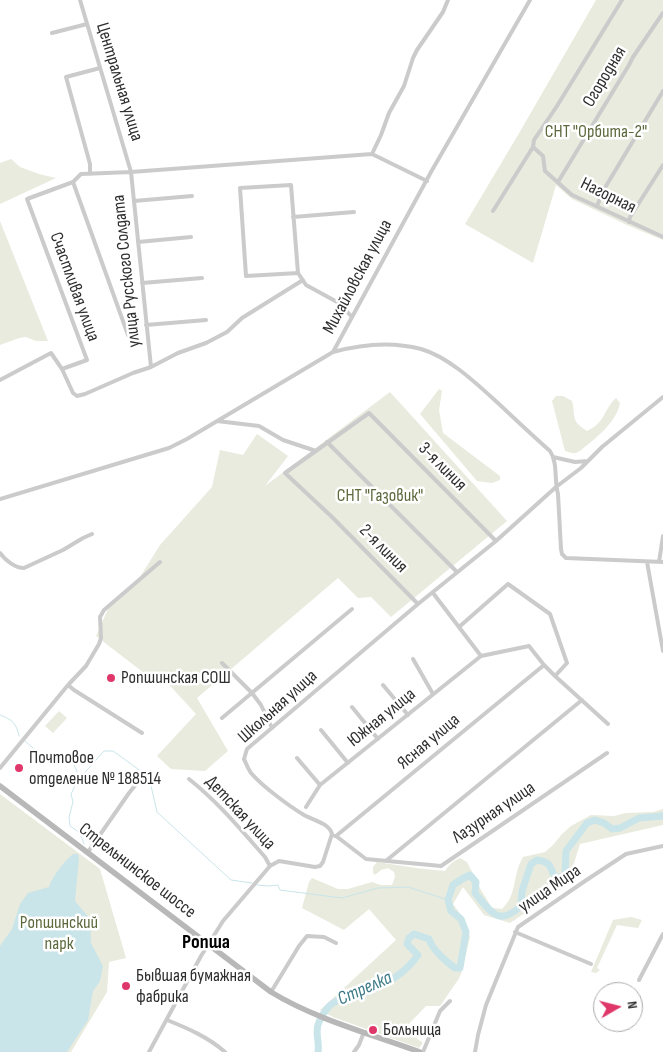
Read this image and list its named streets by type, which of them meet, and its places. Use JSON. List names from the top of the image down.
{
  "streets": {
    "main road": ["Стрельнинское шоссе"],
    "street": [
      "Огородная",
      "Центральная улица",
      "Нагорная",
      "улица Русского Солдата",
      "Михайловская улица",
      "Счастливая улица",
      "3-я линия",
      "2-я линия",
      "Школьная улица",
      "Южная улица",
      "Ясная улица",
      "Детская улица",
      "Лазурная улица",
      "улица Мира"
    ]
  },
  "crossings": [
    ["Огородная", "Нагорная"],
    ["Центральная улица", "улица Русского Солдата"],
    ["3-я линия", "2-я линия"],
    ["3-я линия", "Школьная улица"],
    ["2-я линия", "Школьная улица"],
    ["Школьная улица", "Ясная улица"],
    ["Школьная улица", "Лазурная улица"]
  ],
  "districts": ["Ропша"],
  "water": ["Стрелка"],
  "parks": ["СНТ \"Орбита-2\"", "СНТ \"Газовик\"", "Ропшинский парк"],
  "places": [
    "Ропшинская СОШ",
    "Почтовое отделение № 188514",
    "Бывшая бумажная фабрика",
    "Больница"
  ],
  "north": "right"
}
